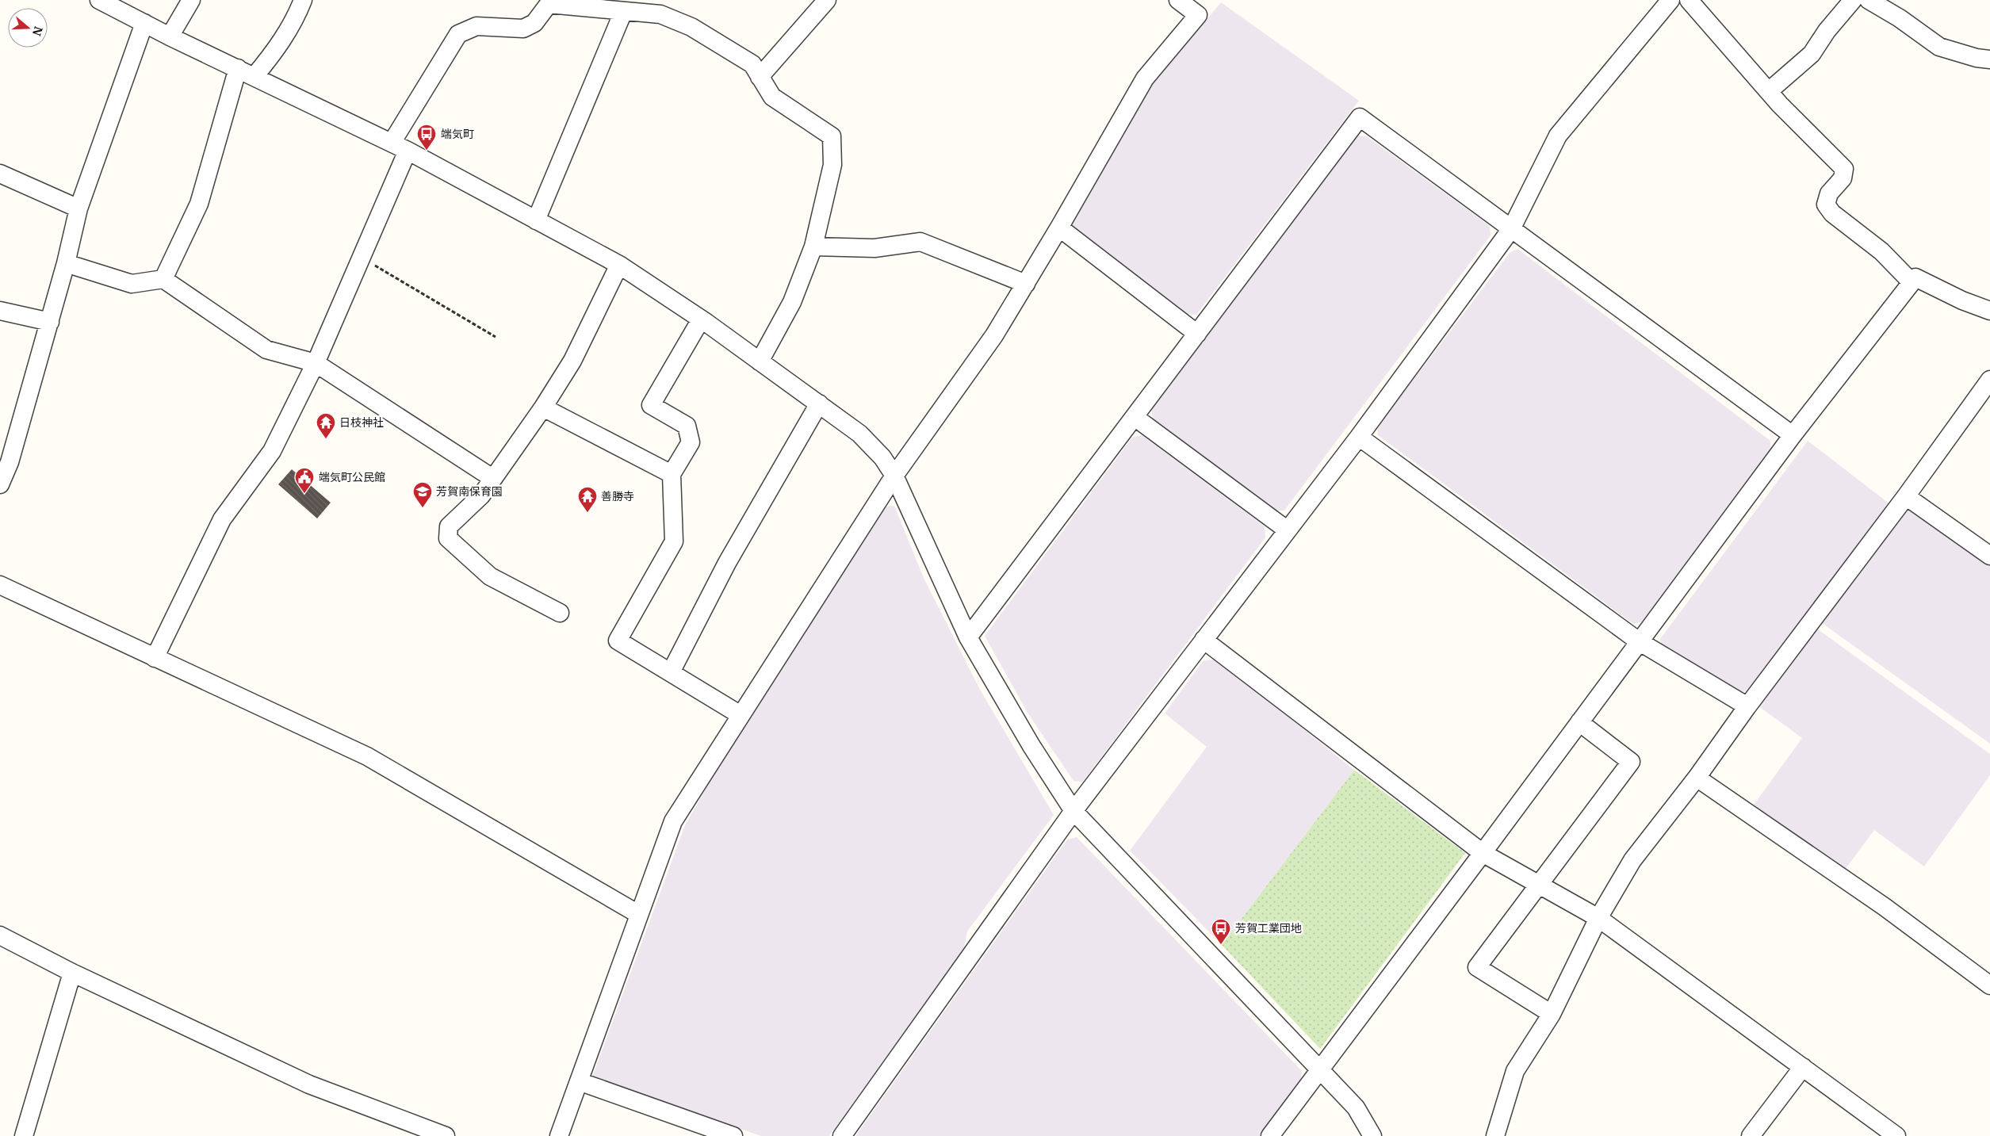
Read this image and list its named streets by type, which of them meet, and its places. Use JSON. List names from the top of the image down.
{
  "places": {
    "bus stop": ["端気町", "芳賀工業団地"],
    "temple": ["日枝神社", "善勝寺"],
    "public building": ["端気町公民館"],
    "school or university": ["芳賀南保育園"]
  },
  "north": "right"
}
